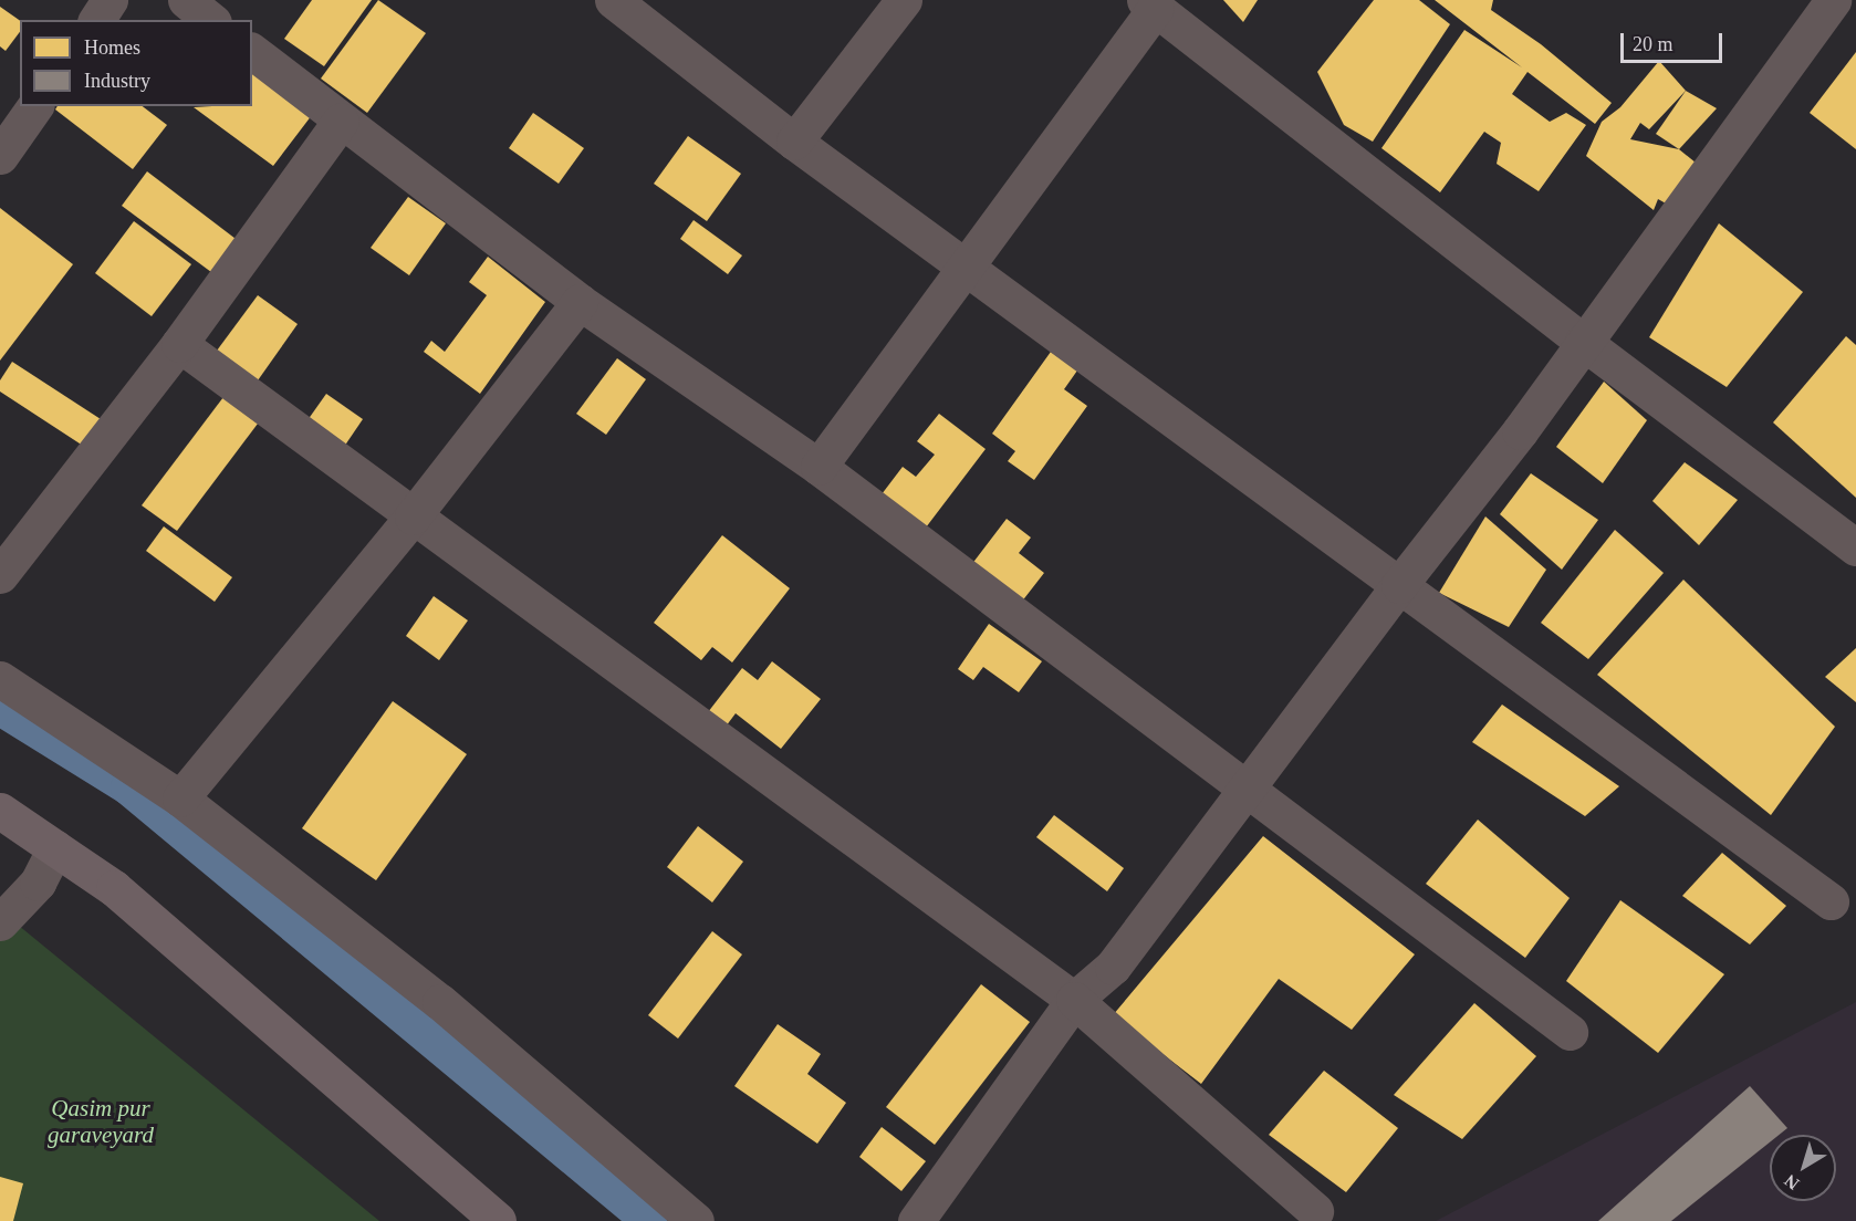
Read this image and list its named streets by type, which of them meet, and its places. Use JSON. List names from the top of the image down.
{
  "parks": ["Qasim pur garaveyard"],
  "legend": ["Homes", "Industry"],
  "scale_bar": "20 m",
  "north": "bottom left"
}
